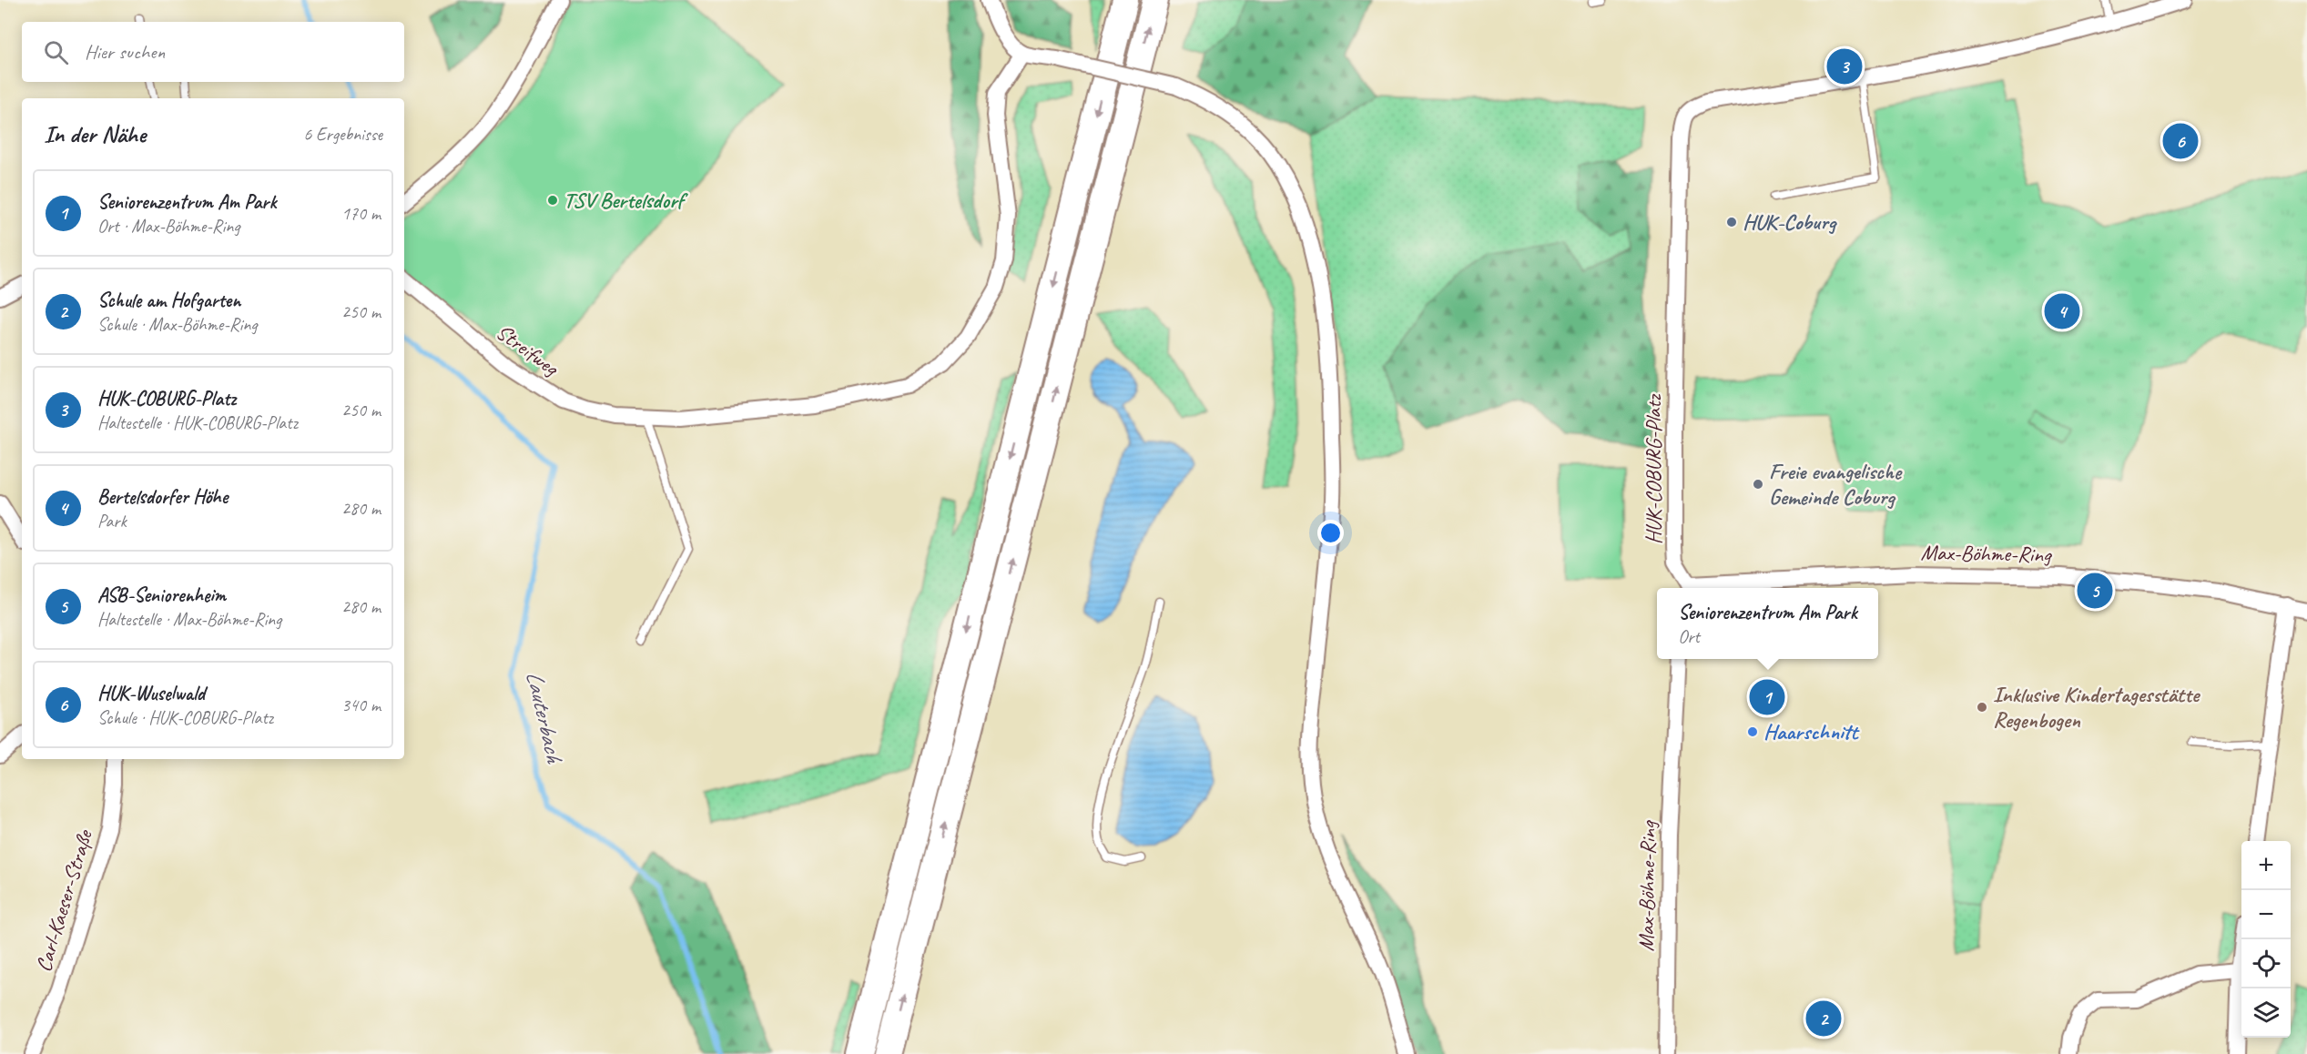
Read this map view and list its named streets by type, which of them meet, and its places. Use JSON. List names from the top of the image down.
{
  "streets": {
    "street": [
      "Streifweg",
      "HUK-COBURG-Platz",
      "Max-Böhme-Ring",
      "Carl-Kaeser-Straße"
    ]
  },
  "crossings": [
    ["HUK-COBURG-Platz", "Max-Böhme-Ring"]
  ],
  "water": ["Lauterbach"],
  "places": [
    "TSV Bertelsdorf",
    "HUK-Coburg",
    "Freie evangelische Gemeinde Coburg",
    "Inklusive Kindertagesstätte Regenbogen",
    "Haarschnitt"
  ],
  "page": {
    "search": "Hier suchen",
    "pins": [
      "3",
      "6",
      "4",
      "5",
      "1",
      "2"
    ],
    "heading": ["In der Nähe", "6 Ergebnisse"],
    "list": [
      {
        "mark": "1",
        "name": "Seniorenzentrum Am Park",
        "note": "Ort · Max-Böhme-Ring",
        "value": "170 m"
      },
      {
        "mark": "2",
        "name": "Schule am Hofgarten",
        "note": "Schule · Max-Böhme-Ring",
        "value": "250 m"
      },
      {
        "mark": "3",
        "name": "HUK-COBURG-Platz",
        "note": "Haltestelle · HUK-COBURG-Platz",
        "value": "250 m"
      },
      {
        "mark": "4",
        "name": "Bertelsdorfer Höhe",
        "note": "Park",
        "value": "280 m"
      },
      {
        "mark": "5",
        "name": "ASB-Seniorenheim",
        "note": "Haltestelle · Max-Böhme-Ring",
        "value": "280 m"
      },
      {
        "mark": "6",
        "name": "HUK-Wuselwald",
        "note": "Schule · HUK-COBURG-Platz",
        "value": "340 m"
      }
    ],
    "popup": ["Seniorenzentrum Am Park", "Ort"],
    "map_buttons": ["+", "−"]
  }
}
